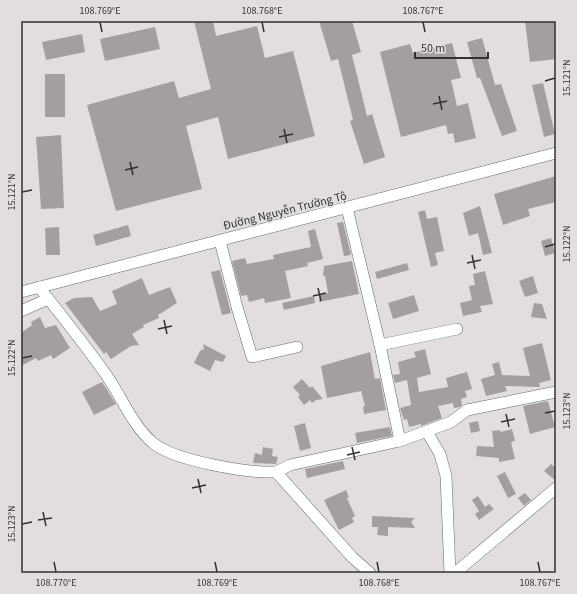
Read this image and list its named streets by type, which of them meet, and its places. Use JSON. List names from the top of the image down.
{
  "streets": {
    "street": ["Đường Nguyễn Trường Tộ"]
  },
  "scale_bar": "50 m",
  "coordinates": [
    "108.769°E",
    "108.768°E",
    "108.767°E",
    "15.121°N",
    "15.122°N",
    "15.123°N",
    "108.770°E"
  ]
}
